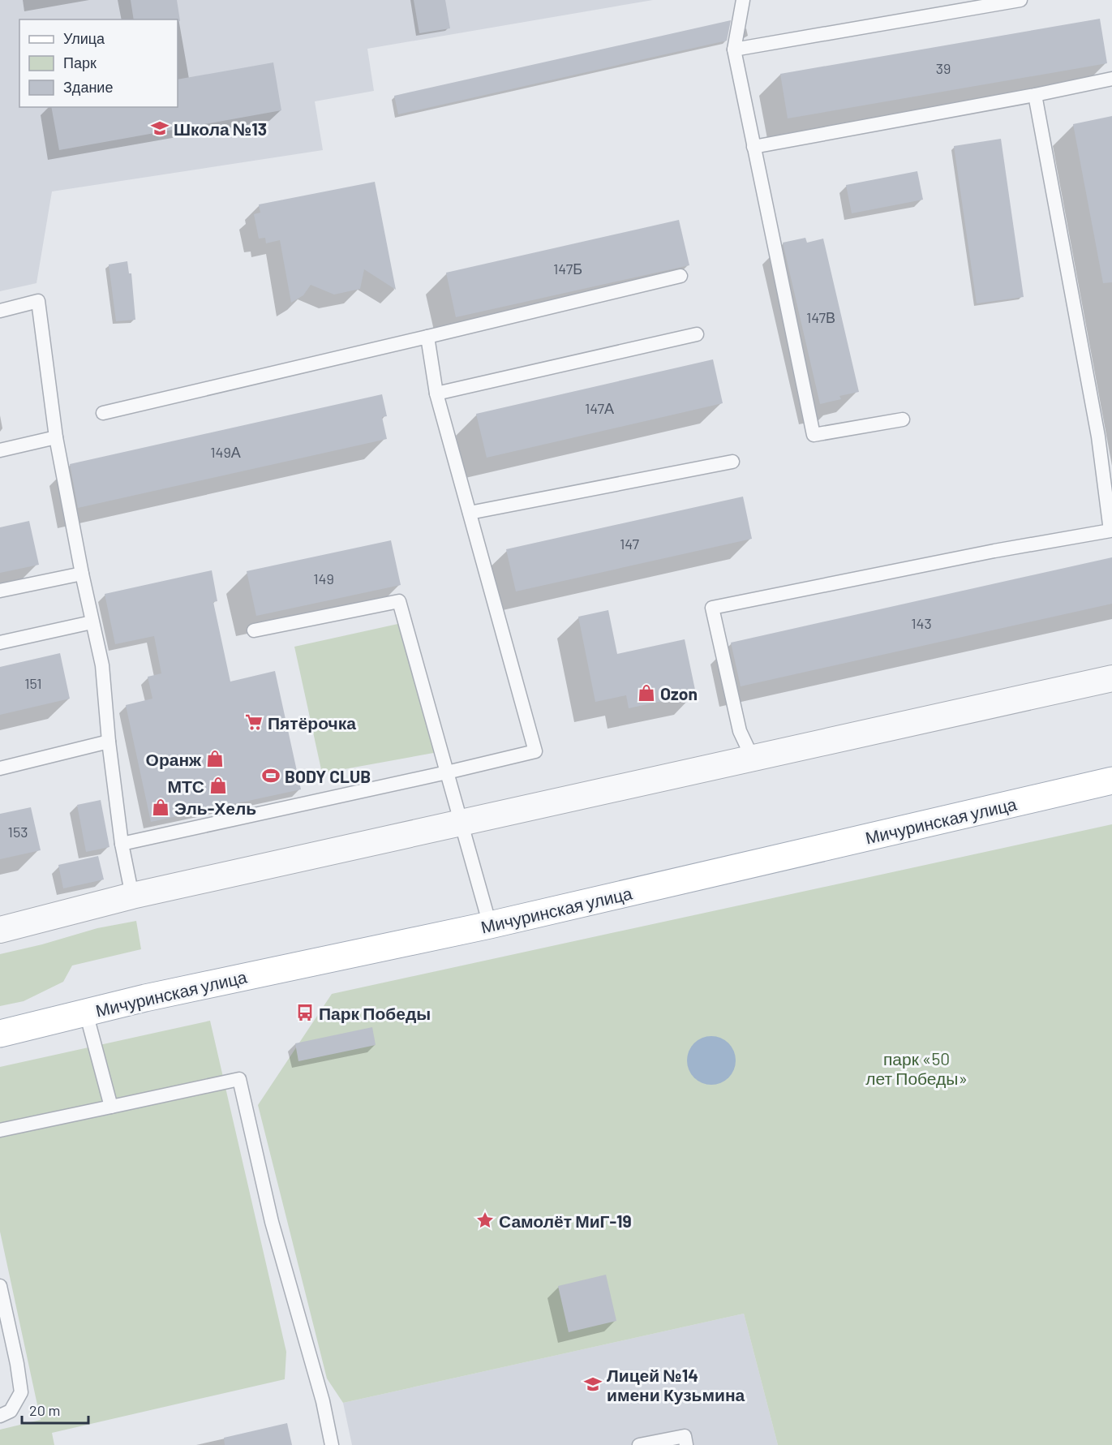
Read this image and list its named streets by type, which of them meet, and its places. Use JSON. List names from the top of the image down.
{
  "streets": {
    "main road": ["Мичуринская улица"]
  },
  "parks": ["парк «50 лет Победы»"],
  "places": {
    "school or university": ["Школа №13", "Лицей №14 имени Кузьмина"],
    "shop": [
      "Ozon",
      "Оранж",
      "МТС",
      "Эль-Хель"
    ],
    "supermarket": ["Пятёрочка"],
    "sports": ["BODY CLUB"],
    "bus stop": ["Парк Победы"],
    "place": ["Самолёт МиГ-19"]
  },
  "house_numbers": [
    "39",
    "147Б",
    "147В",
    "147А",
    "149А",
    "147",
    "149",
    "143",
    "151",
    "153"
  ],
  "legend": ["Улица", "Парк", "Здание"],
  "scale_bar": "20 m"
}
